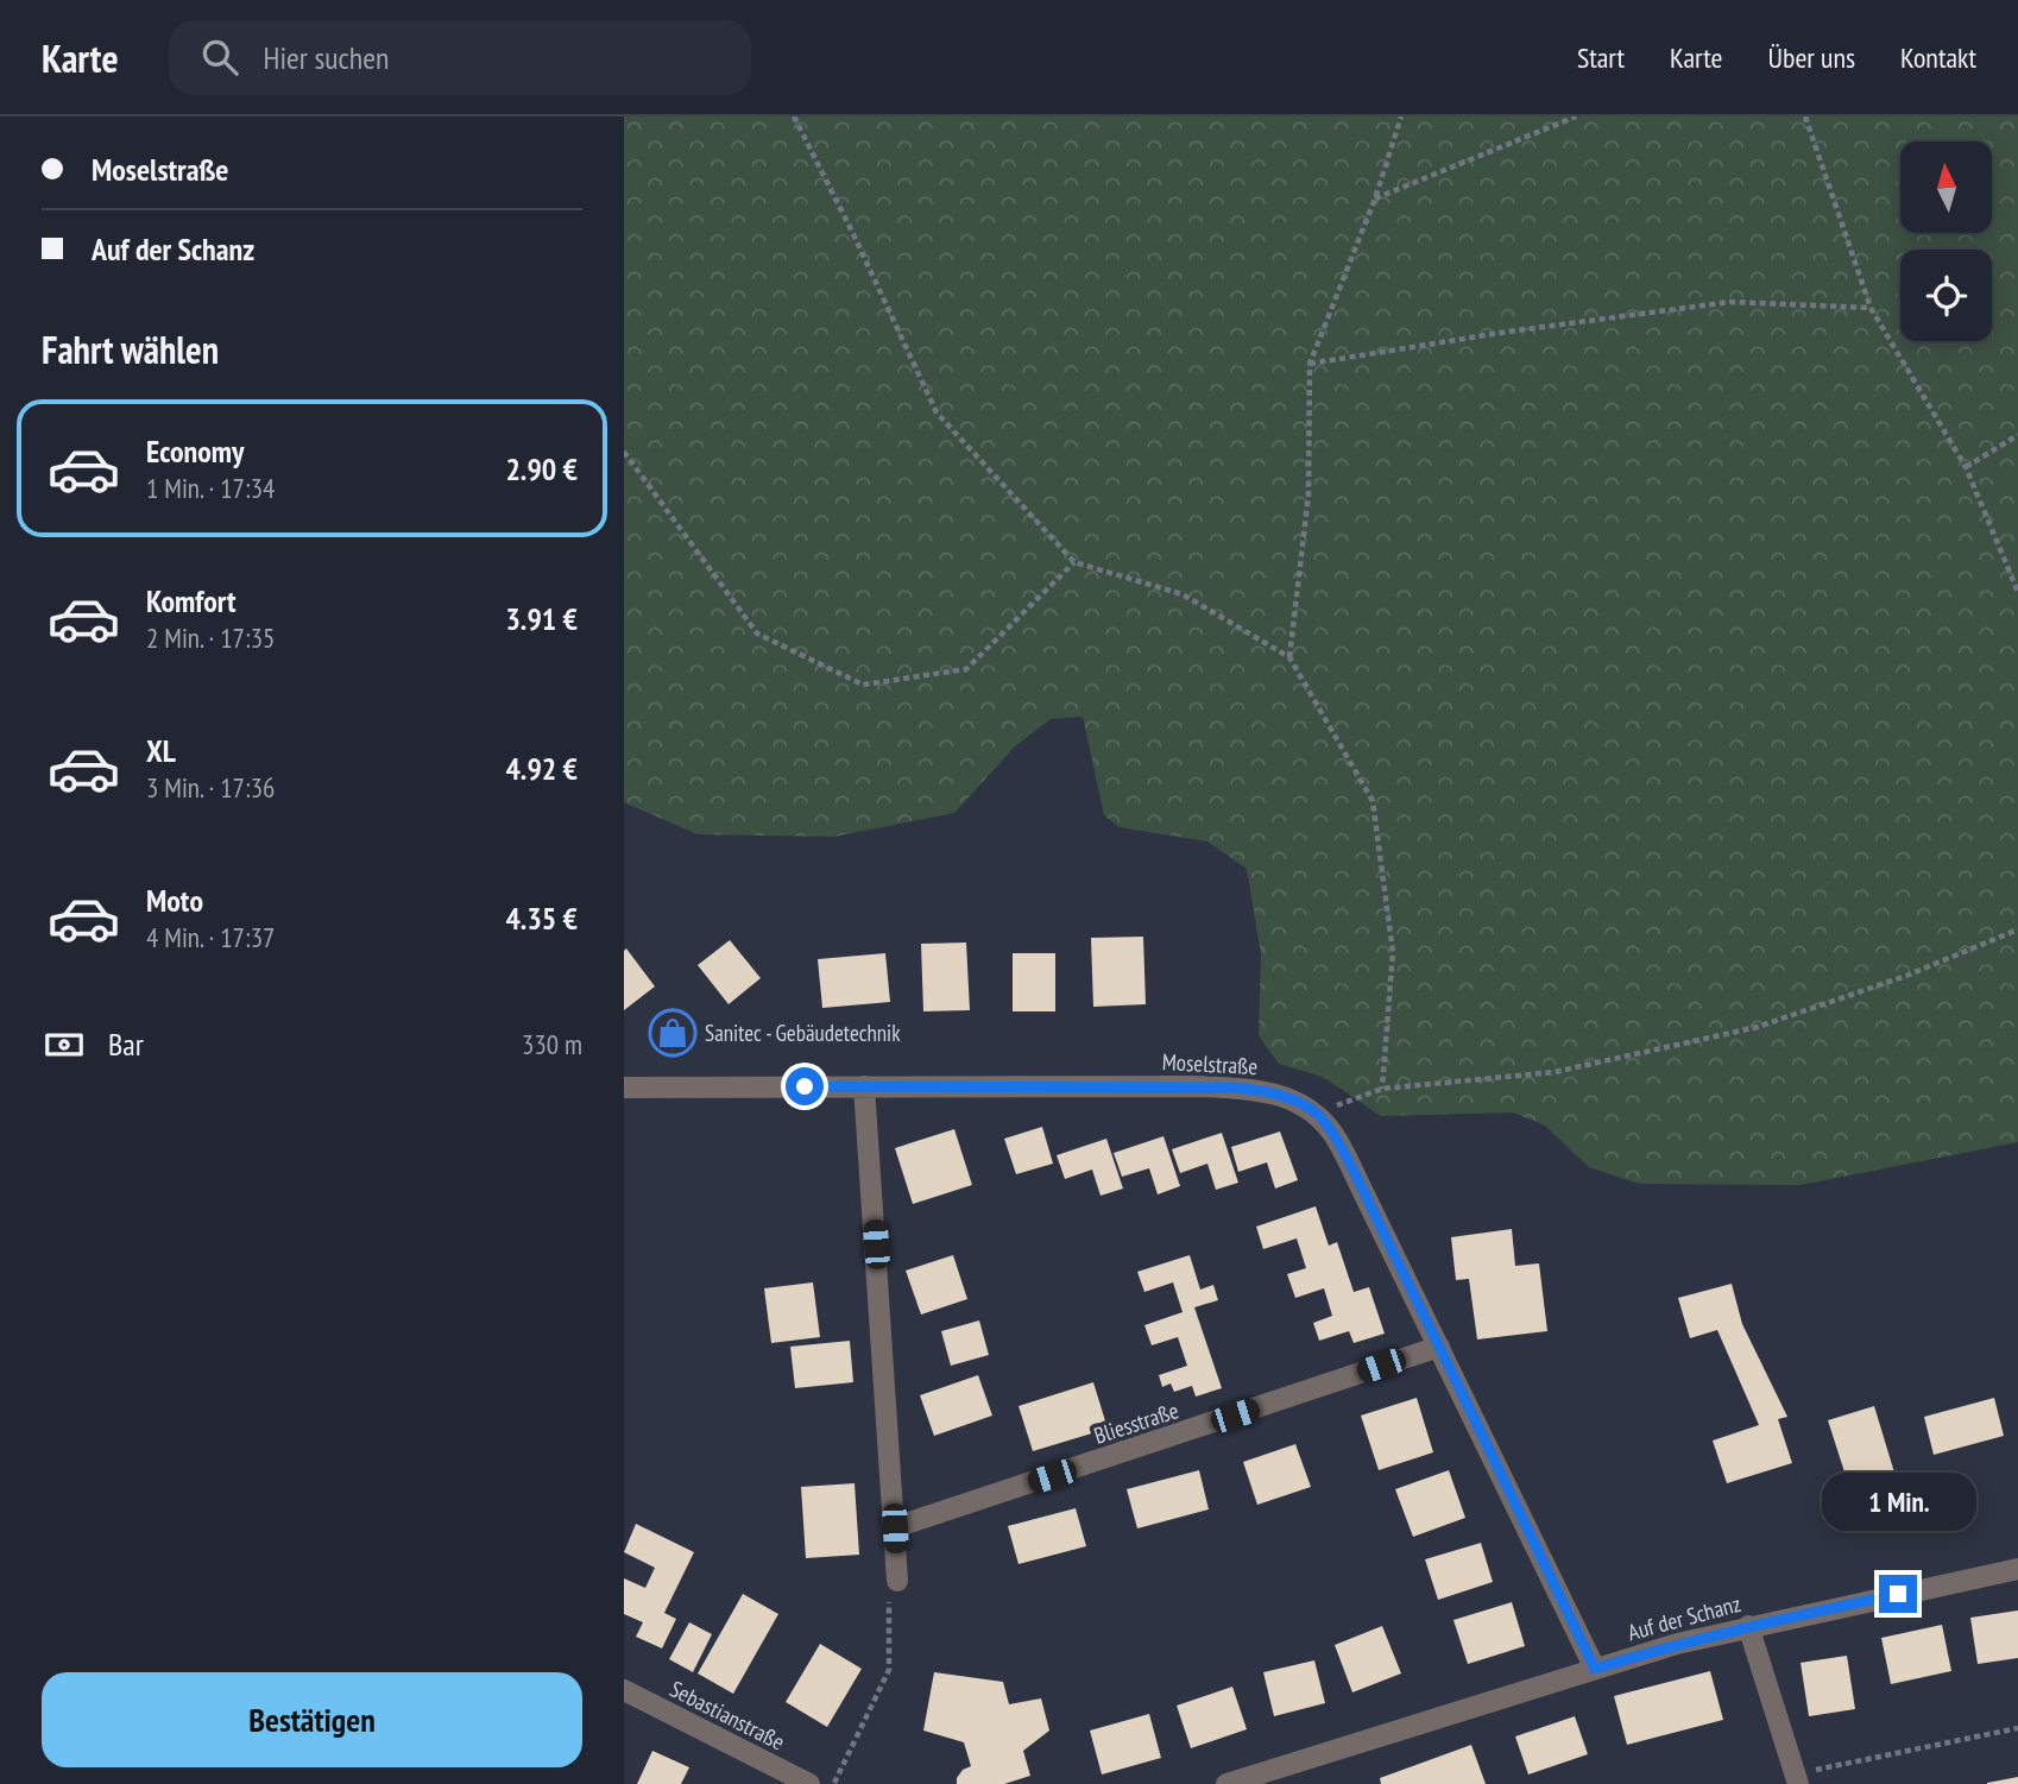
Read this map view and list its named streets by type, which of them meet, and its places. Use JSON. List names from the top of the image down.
{
  "streets": {
    "street": [
      "Moselstraße",
      "Bliesstraße",
      "Auf der Schanz",
      "Sebastianstraße"
    ]
  },
  "crossings": [
    ["Moselstraße", "Bliesstraße"],
    ["Moselstraße", "Auf der Schanz"]
  ],
  "places": {
    "shop": ["Sanitec - Gebäudetechnik"]
  },
  "north": "top",
  "page": {
    "header": "Karte",
    "search": "Hier suchen",
    "nav": [
      "Start",
      "Karte",
      "Über uns",
      "Kontakt"
    ],
    "banner": ["Moselstraße", "Auf der Schanz"],
    "heading": "Fahrt wählen",
    "list": [
      {
        "name": "Economy",
        "note": "1 Min. · 17:34",
        "value": "2.90 €"
      },
      {
        "name": "Komfort",
        "note": "2 Min. · 17:35",
        "value": "3.91 €"
      },
      {
        "name": "XL",
        "note": "3 Min. · 17:36",
        "value": "4.92 €"
      },
      {
        "name": "Moto",
        "note": "4 Min. · 17:37",
        "value": "4.35 €"
      }
    ],
    "pay": ["Bar", "330 m"],
    "bubble": "1 Min.",
    "buttons": "Bestätigen"
  }
}
